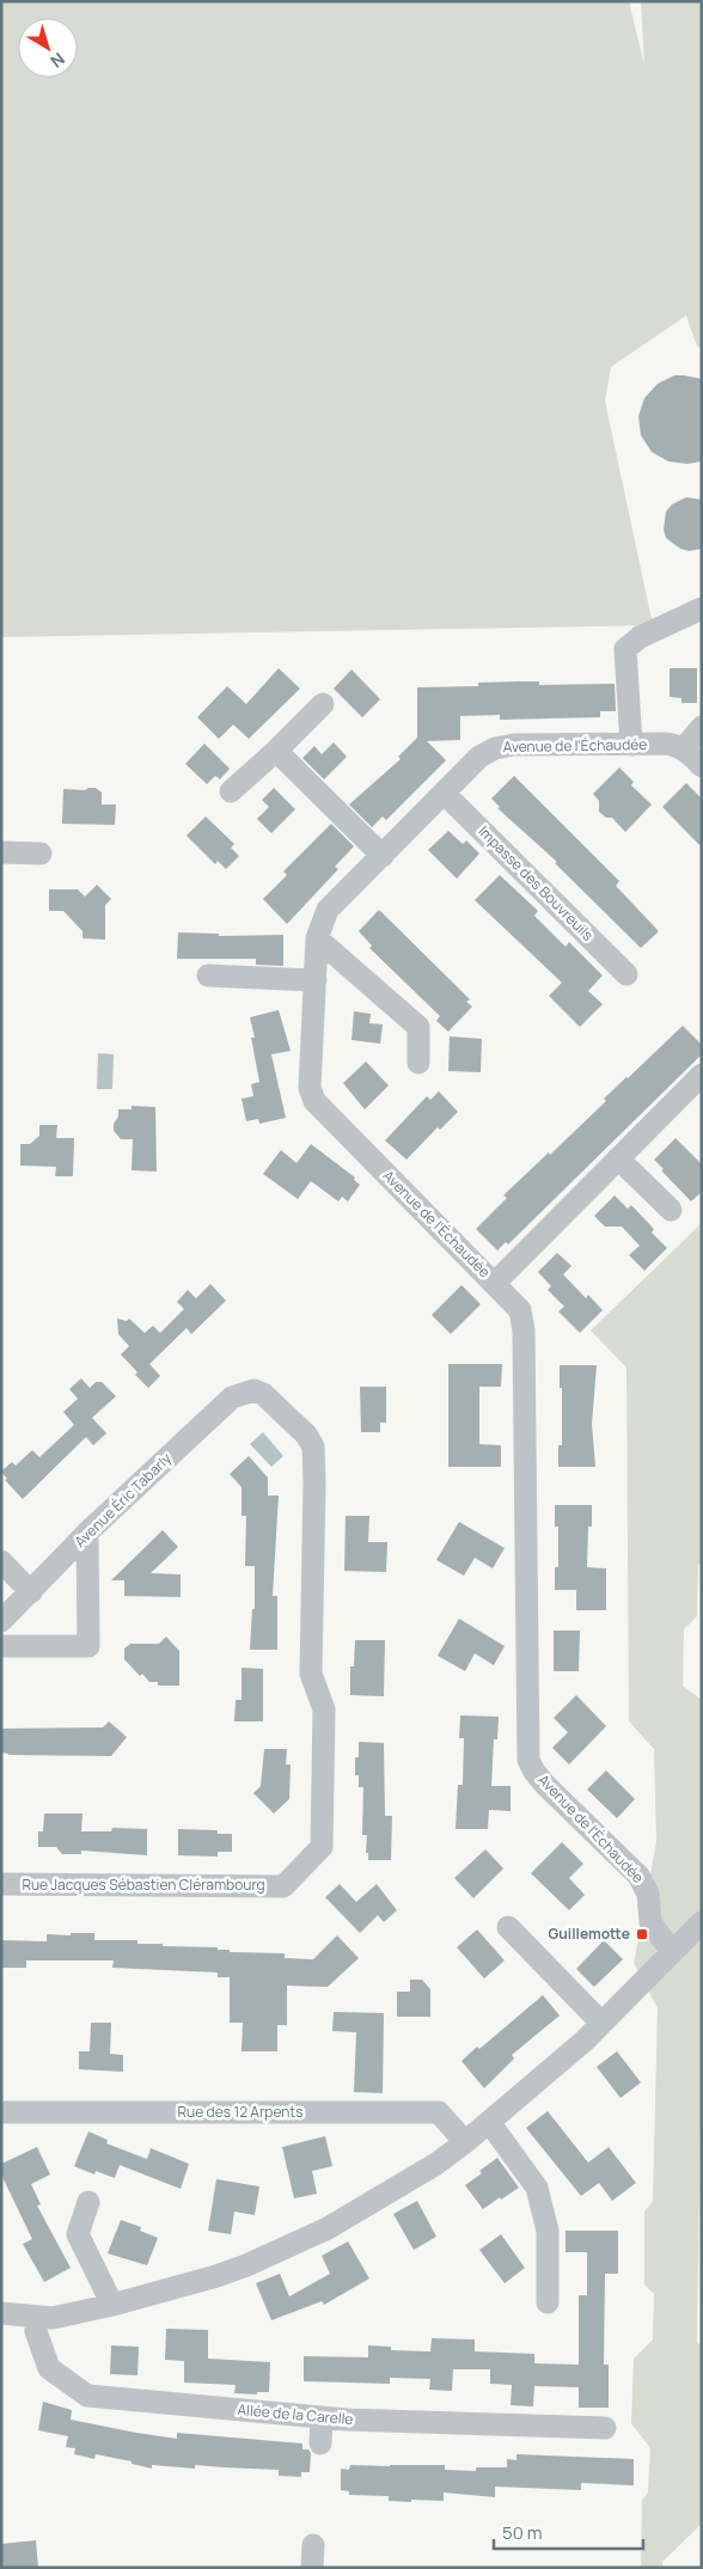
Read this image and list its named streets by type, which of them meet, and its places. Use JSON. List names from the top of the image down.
{
  "streets": {
    "street": [
      "Avenue de l'Échaudée",
      "Impasse des Bouvreuils",
      "Avenue Éric Tabarly",
      "Rue Jacques Sébastien Clérambourg",
      "Rue des 12 Arpents",
      "Allée de la Carelle"
    ]
  },
  "crossings": [
    ["Avenue de l'Échaudée", "Impasse des Bouvreuils"],
    ["Avenue Éric Tabarly", "Rue Jacques Sébastien Clérambourg"]
  ],
  "places": {
    "transit": ["Guillemotte"]
  },
  "scale_bar": "50 m",
  "north": "bottom right"
}
